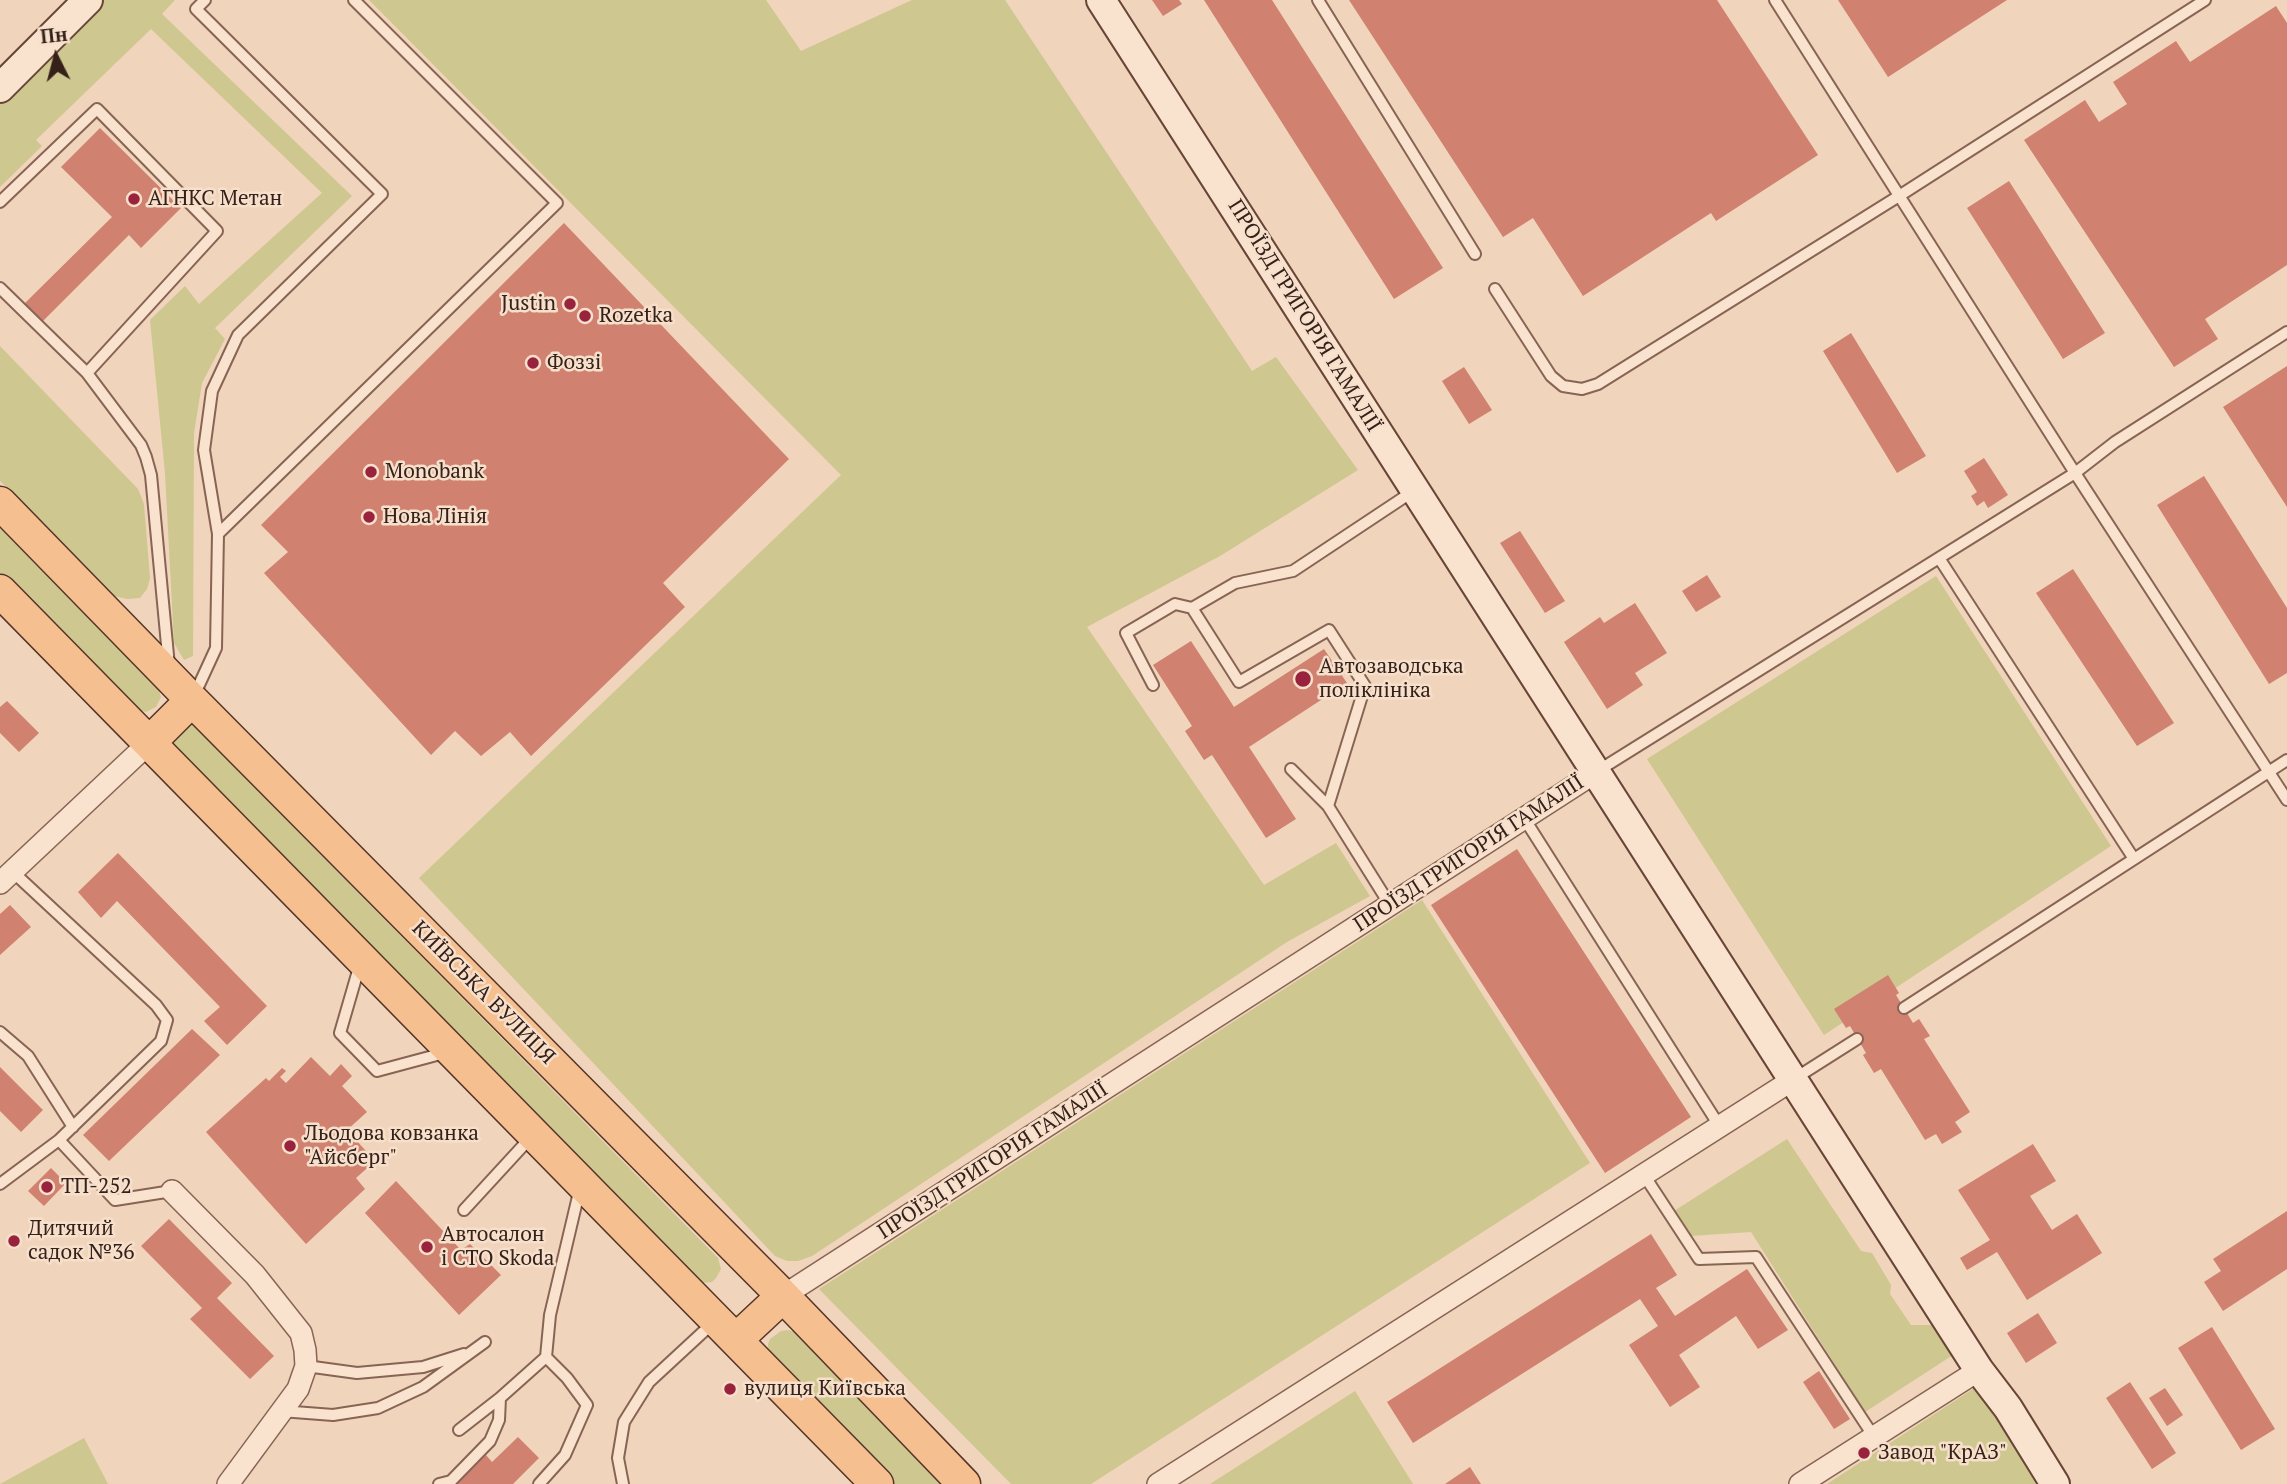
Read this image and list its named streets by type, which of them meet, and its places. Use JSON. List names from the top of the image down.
{
  "streets": {
    "main road": ["КИЇВСЬКА ВУЛИЦЯ"],
    "street": ["ПРОЇЗД ГРИГОРІЯ ГАМАЛІЇ"]
  },
  "crossings": [
    ["ПРОЇЗД ГРИГОРІЯ ГАМАЛІЇ", "КИЇВСЬКА ВУЛИЦЯ"]
  ],
  "places": [
    "АГНКС Метан",
    "Justin",
    "Rozetka",
    "Фоззі",
    "Monobank",
    "Нова Лінія",
    "Автозаводська поліклініка",
    "Льодова ковзанка \"Айсберг\"",
    "ТП-252",
    "Дитячий садок №36",
    "Автосалон і СТО Skoda",
    "вулиця Київська",
    "Завод \"КрАЗ\""
  ],
  "north": "top"
}
